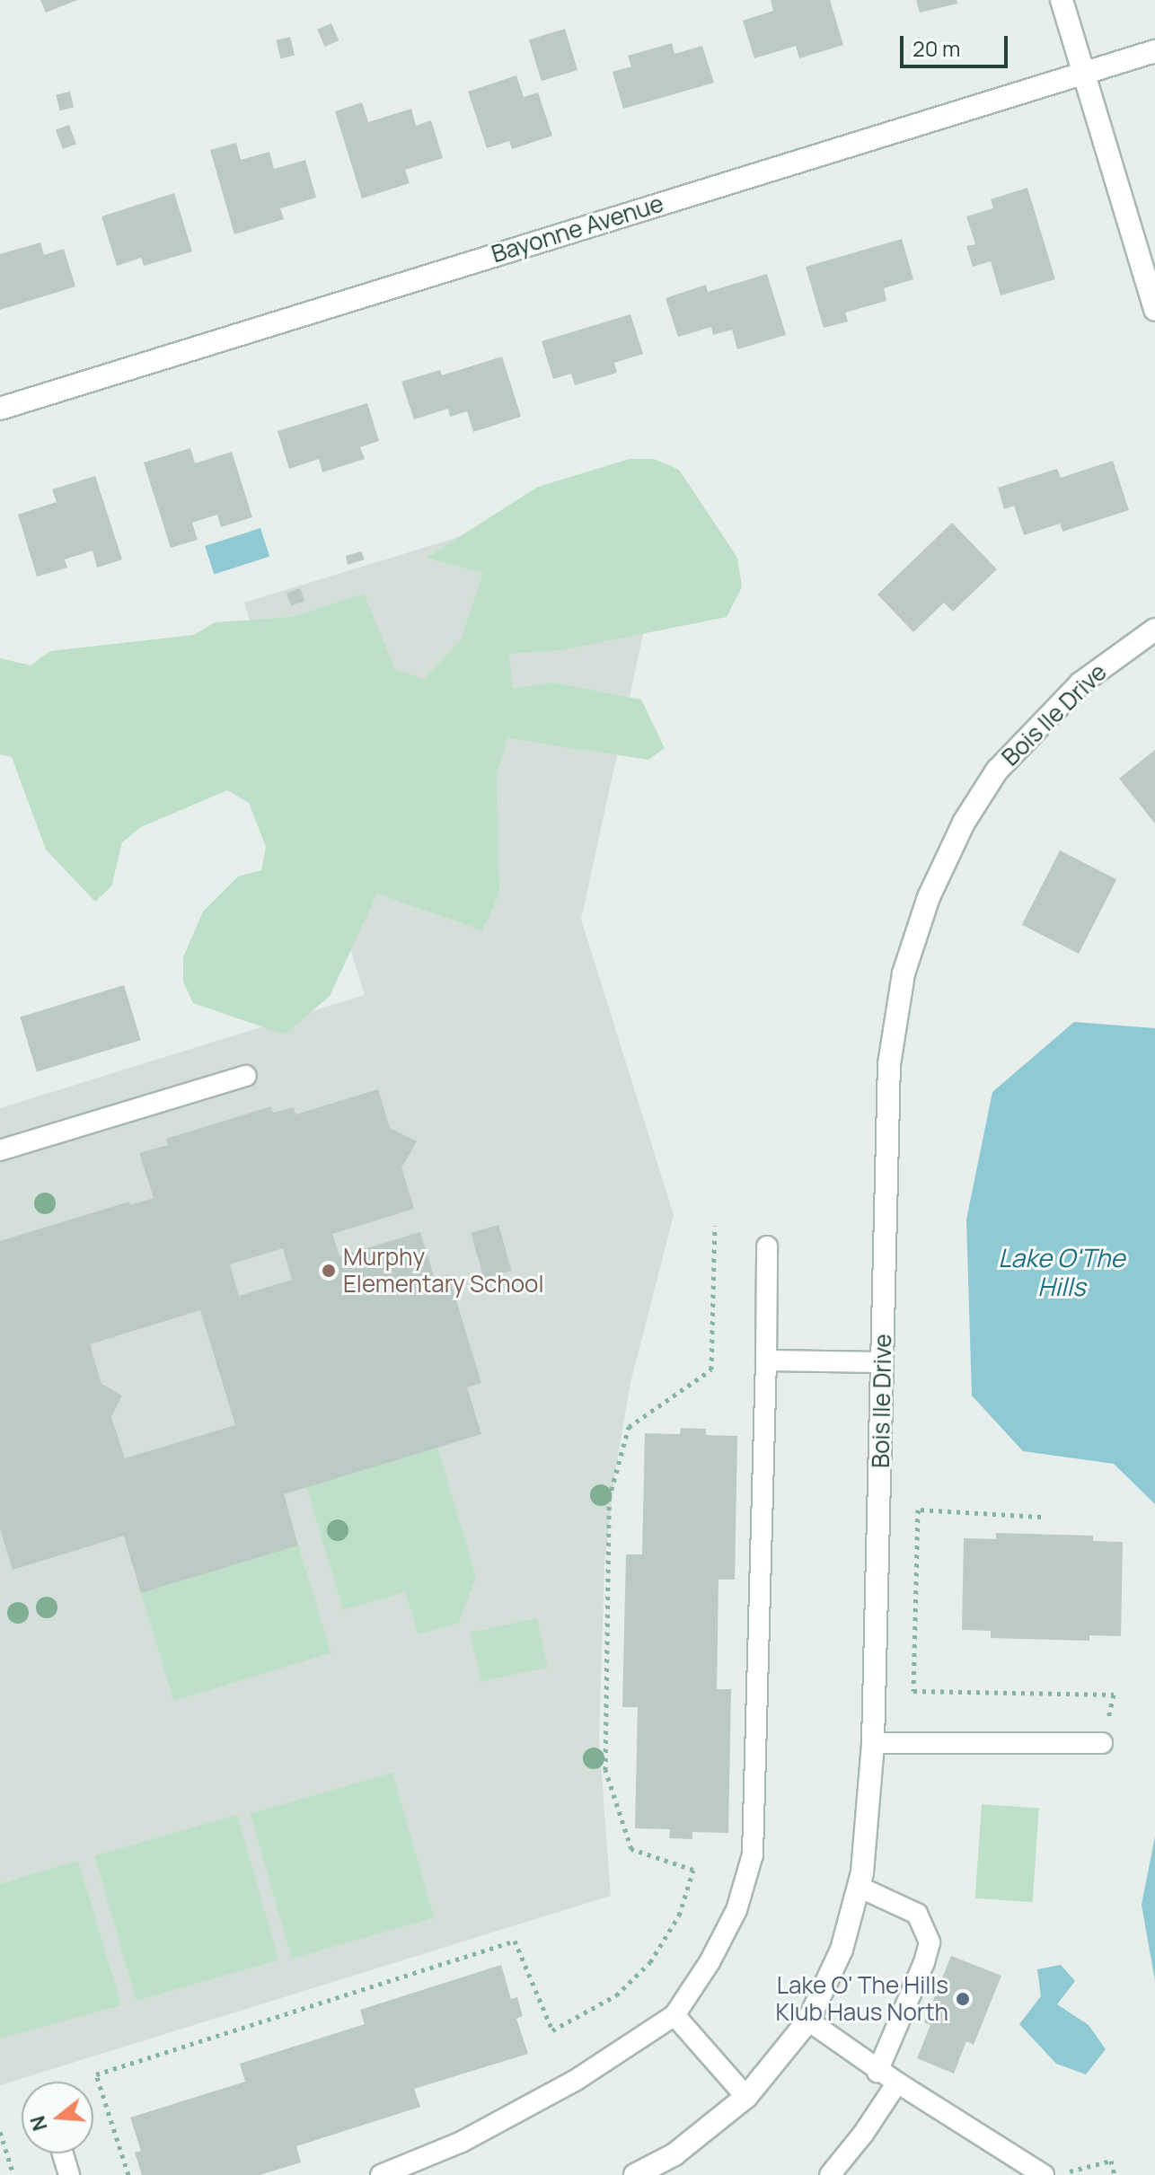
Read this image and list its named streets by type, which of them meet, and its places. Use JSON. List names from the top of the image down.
{
  "streets": {
    "street": ["Bayonne Avenue", "Bois Ile Drive"]
  },
  "water": ["Lake O'The Hills"],
  "places": ["Murphy Elementary School", "Lake O' The Hills Klub Haus North"],
  "scale_bar": "20 m",
  "north": "left"
}
